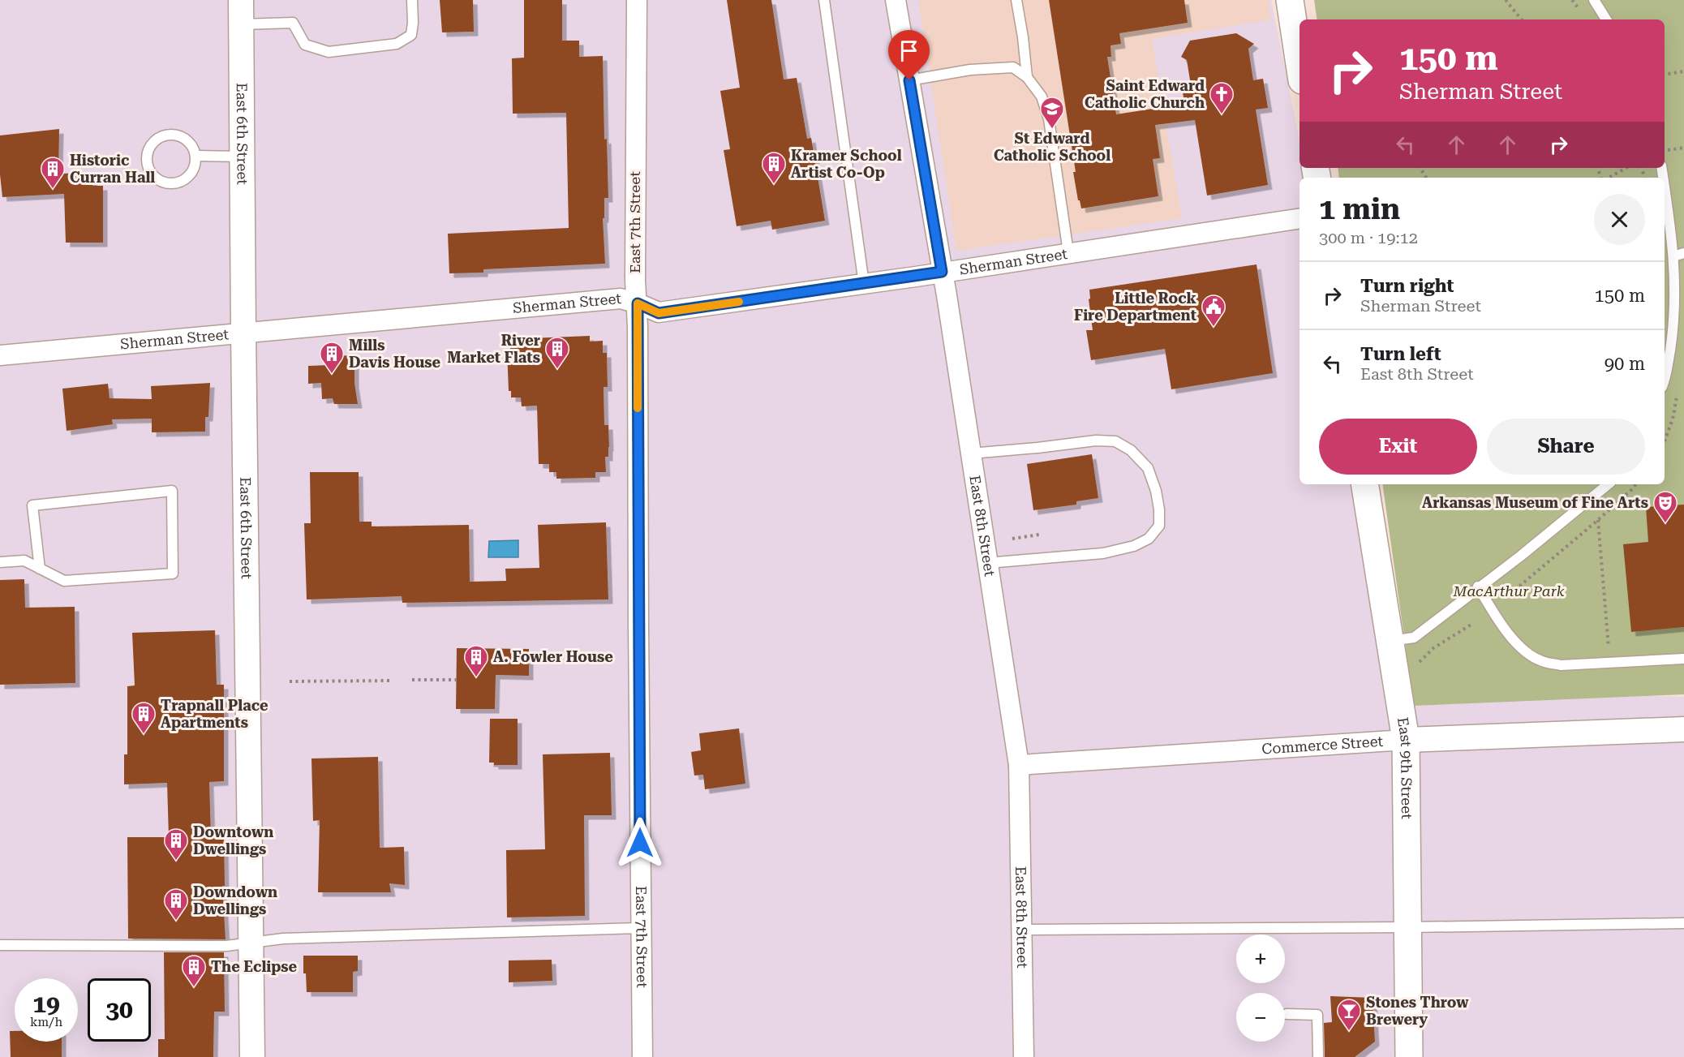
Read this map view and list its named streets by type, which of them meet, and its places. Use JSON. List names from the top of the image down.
{
  "streets": {
    "main road": ["East 9th Street"],
    "street": [
      "East 6th Street",
      "East 7th Street",
      "Sherman Street",
      "East 8th Street",
      "Commerce Street"
    ]
  },
  "crossings": [
    ["East 6th Street", "Sherman Street"],
    ["East 7th Street", "Sherman Street"],
    ["Sherman Street", "East 8th Street"],
    ["East 8th Street", "Commerce Street"],
    ["Commerce Street", "East 9th Street"]
  ],
  "parks": ["MacArthur Park"],
  "places": {
    "church": ["Saint Edward Catholic Church"],
    "school or university": ["St Edward Catholic School"],
    "building": [
      "Kramer School Artist Co-Op",
      "Historic Curran Hall",
      "River Market Flats",
      "Mills Davis House",
      "A. Fowler House",
      "Trapnall Place Apartments",
      "Downtown Dwellings",
      "Downdown Dwellings",
      "The Eclipse"
    ],
    "public building": ["Little Rock Fire Department"],
    "theatre": ["Arkansas Museum of Fine Arts"],
    "bar": ["Stones Throw Brewery"]
  },
  "page": {
    "turn": ["150 m", "Sherman Street"],
    "heading": ["1 min", "300 m · 19:12"],
    "list": [
      {
        "name": "Turn right",
        "note": "Sherman Street",
        "value": "150 m"
      },
      {
        "name": "Turn left",
        "note": "East 8th Street",
        "value": "90 m"
      }
    ],
    "buttons": ["Exit", "Share"],
    "map_buttons": ["+", "−"],
    "speed": "19 km/h",
    "limit": "30"
  }
}
